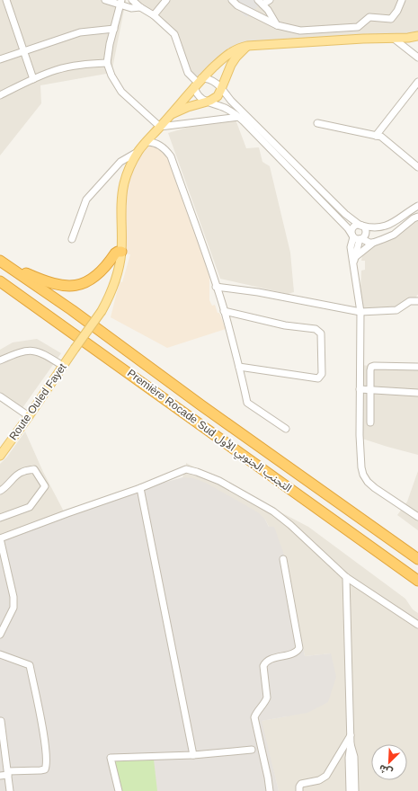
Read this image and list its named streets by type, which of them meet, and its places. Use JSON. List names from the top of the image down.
{
  "streets": {
    "highway": ["Première Rocade Sud التجنب الجنوبي الأول"],
    "main road": ["Route Ouled Fayet"]
  },
  "north": "bottom left"
}
